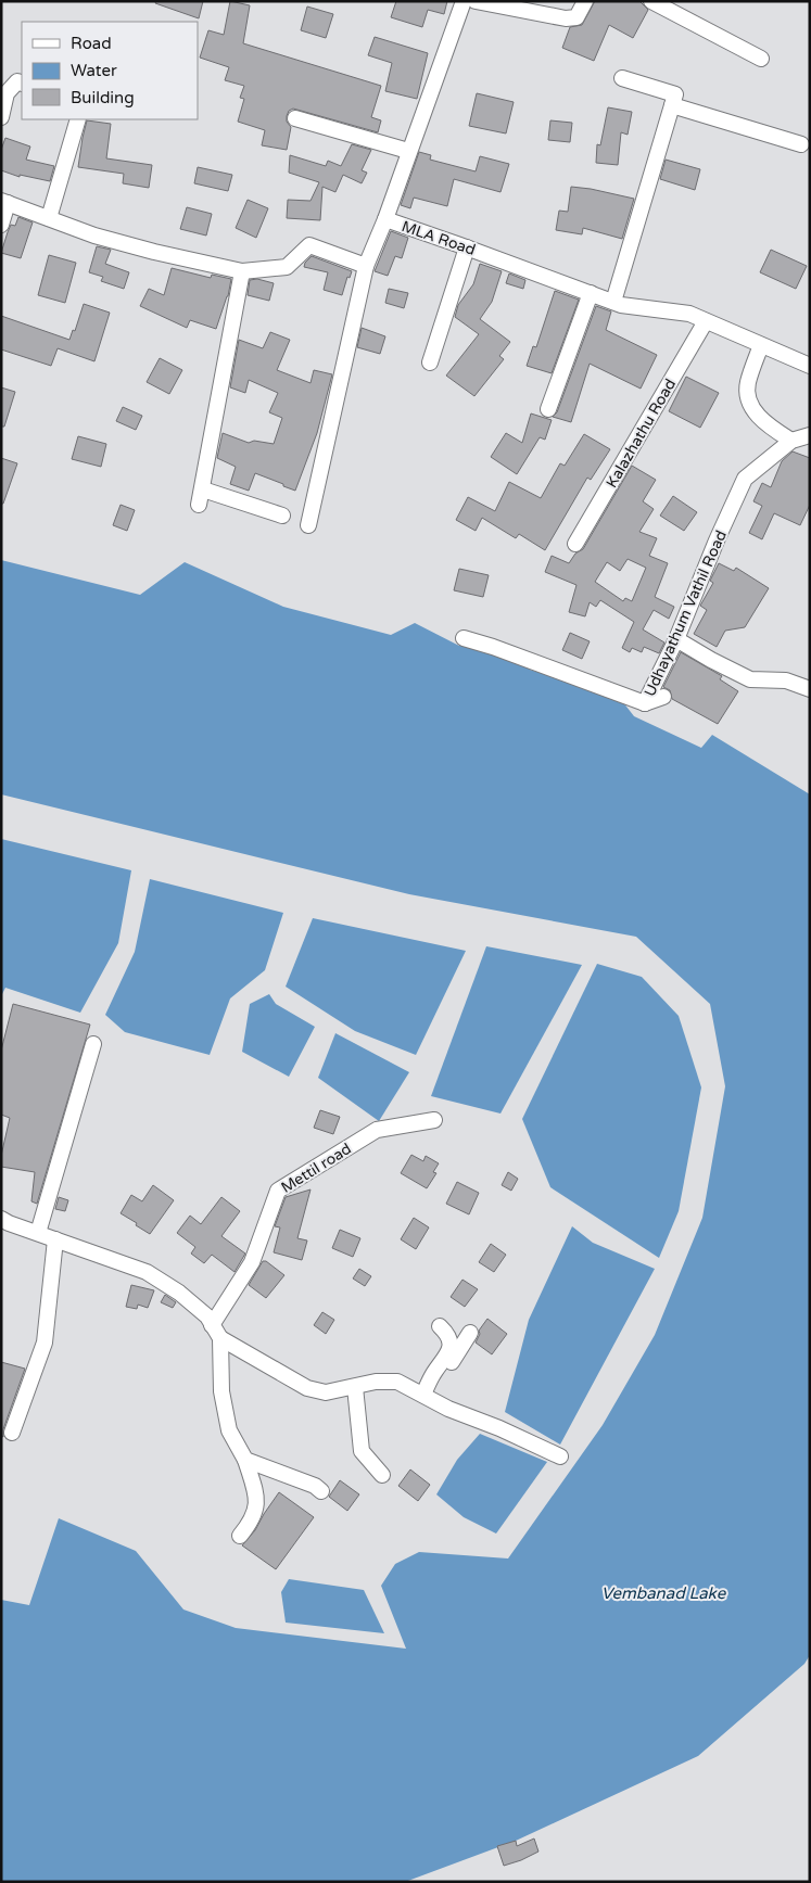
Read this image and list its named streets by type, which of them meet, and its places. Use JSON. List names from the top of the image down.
{
  "streets": {
    "street": [
      "MLA Road",
      "Kalazhathu Road",
      "Udhayathum Vathil Road",
      "Mettil road"
    ]
  },
  "crossings": [
    ["MLA Road", "Kalazhathu Road"]
  ],
  "water": ["Vembanad Lake"],
  "legend": ["Road", "Water", "Building"]
}
